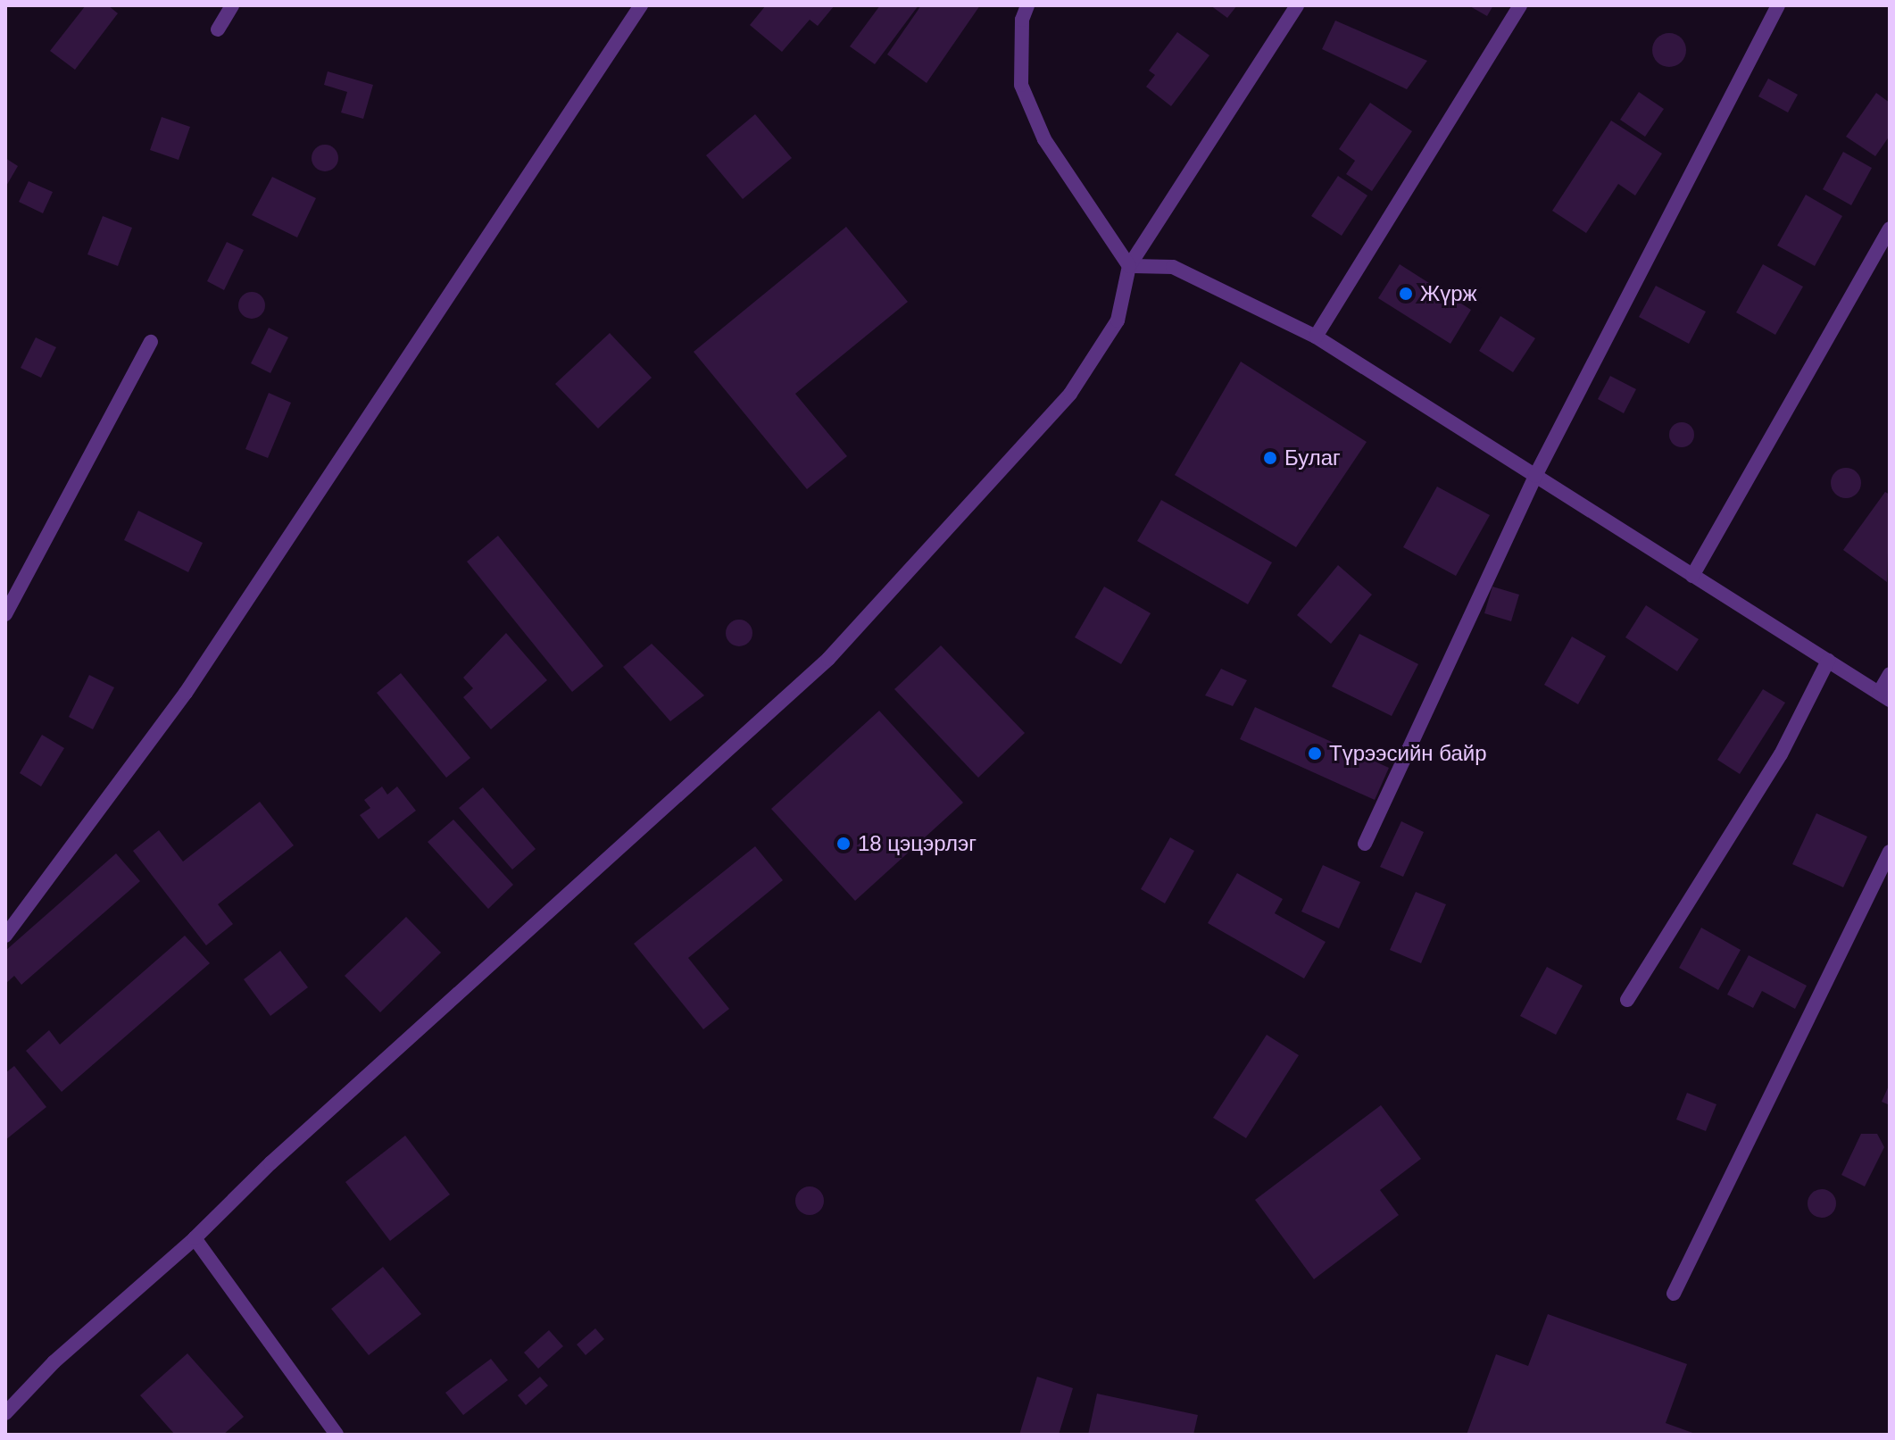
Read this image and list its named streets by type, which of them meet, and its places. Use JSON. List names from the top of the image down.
{
  "places": [
    "Жүрж",
    "Булаг",
    "Түрээсийн байр",
    "18 цэцэрлэг"
  ]
}
